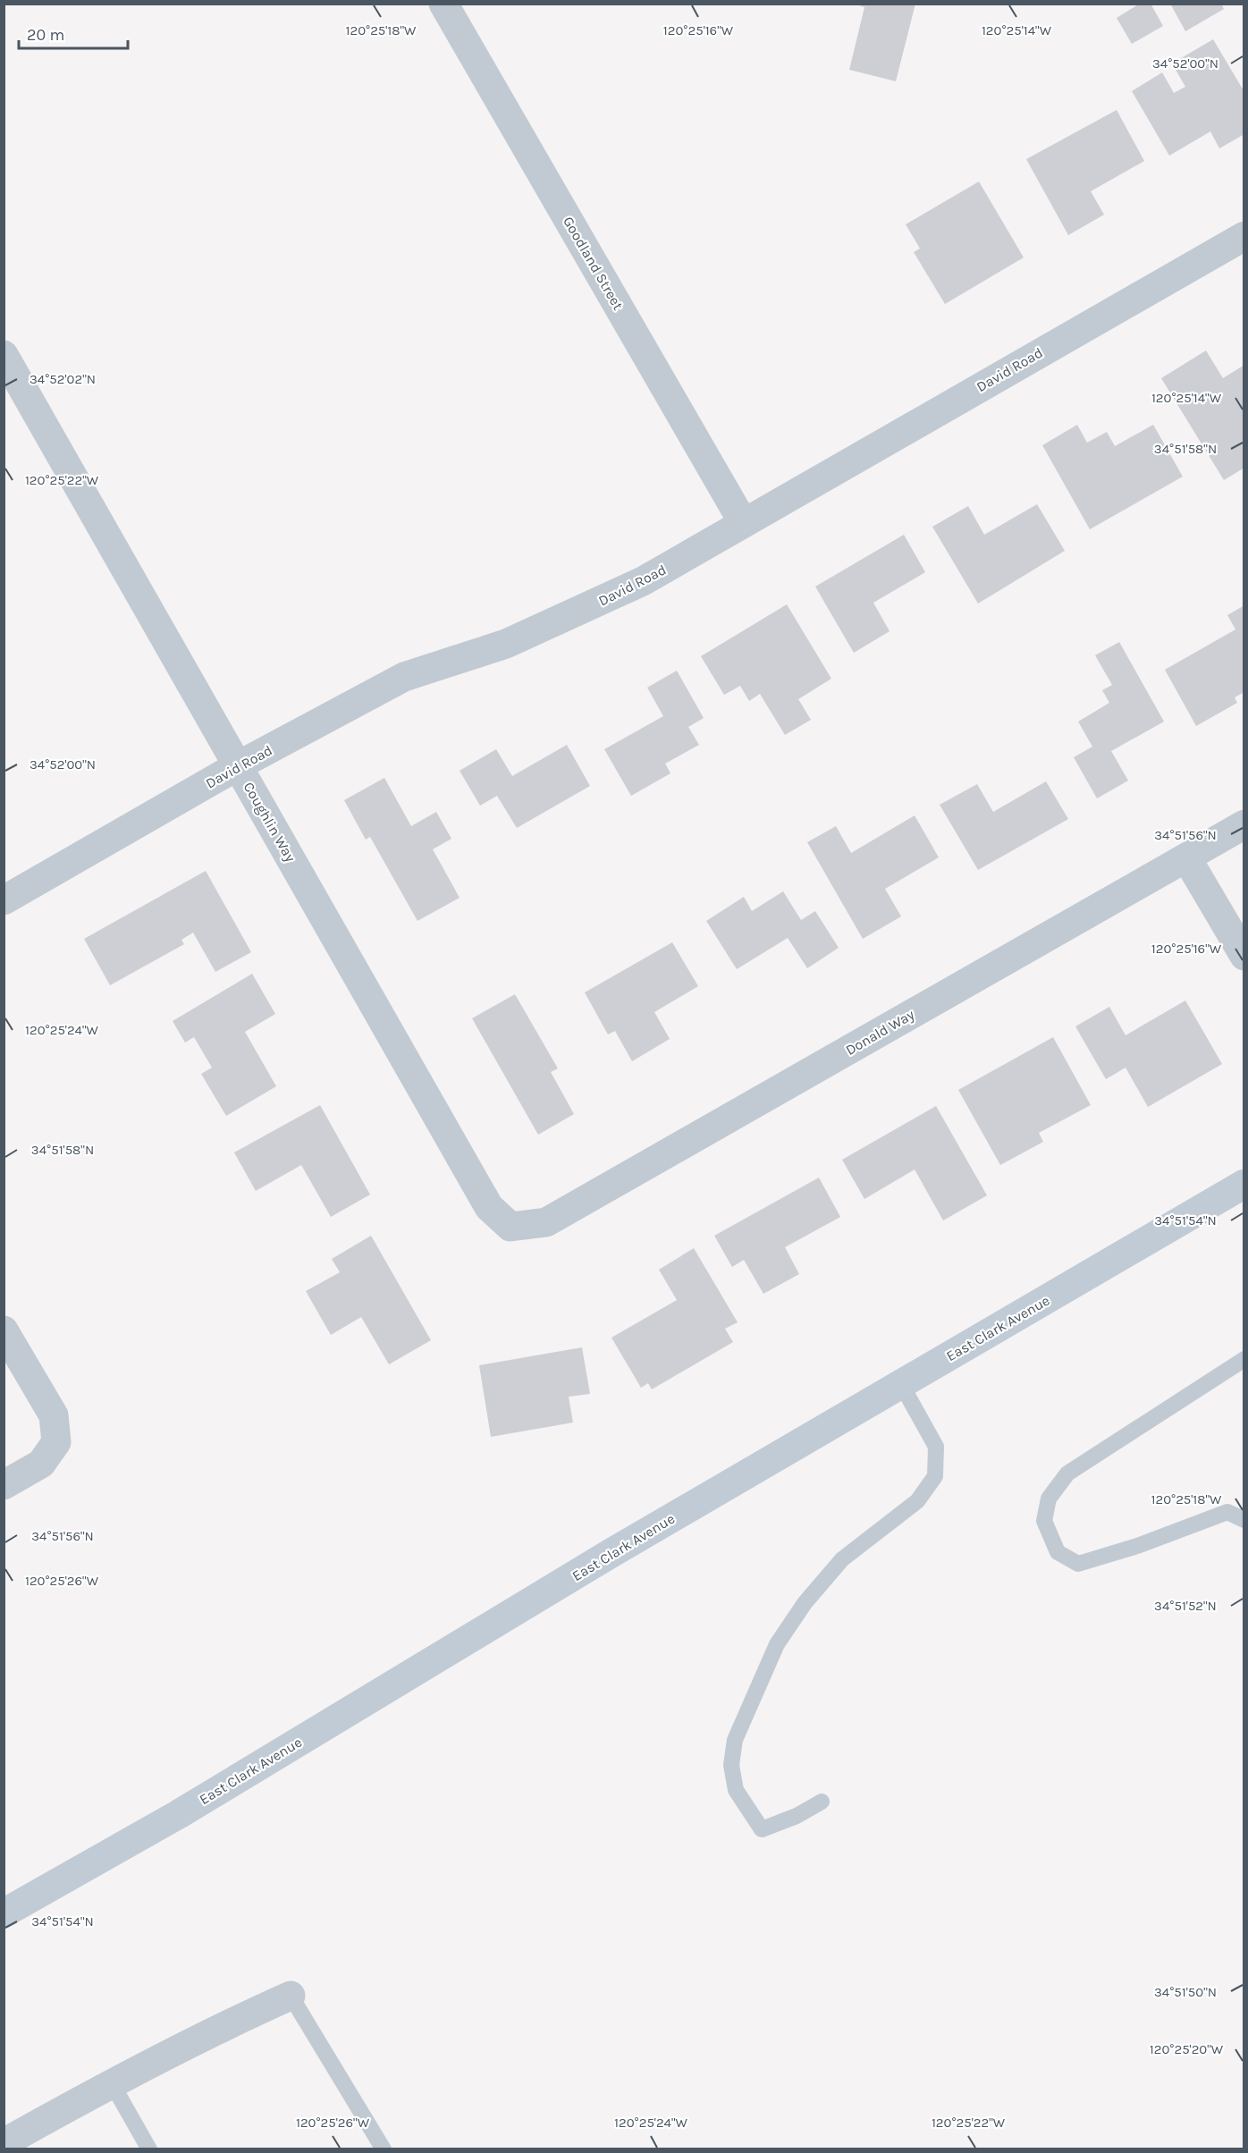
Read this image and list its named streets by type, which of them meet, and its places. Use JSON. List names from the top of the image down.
{
  "streets": {
    "main road": ["East Clark Avenue"],
    "street": [
      "Goodland Street",
      "David Road",
      "Coughlin Way",
      "Donald Way"
    ]
  },
  "crossings": [
    ["Goodland Street", "David Road"],
    ["David Road", "Coughlin Way"],
    ["Coughlin Way", "Donald Way"]
  ],
  "scale_bar": "20 m",
  "coordinates": [
    "120°25'18\"W",
    "120°25'16\"W",
    "120°25'14\"W",
    "34°52'00\"N",
    "34°52'02\"N",
    "34°51'58\"N",
    "120°25'22\"W",
    "34°51'56\"N",
    "120°25'24\"W",
    "34°51'54\"N",
    "120°25'26\"W",
    "34°51'52\"N",
    "34°51'50\"N",
    "120°25'20\"W"
  ]
}
